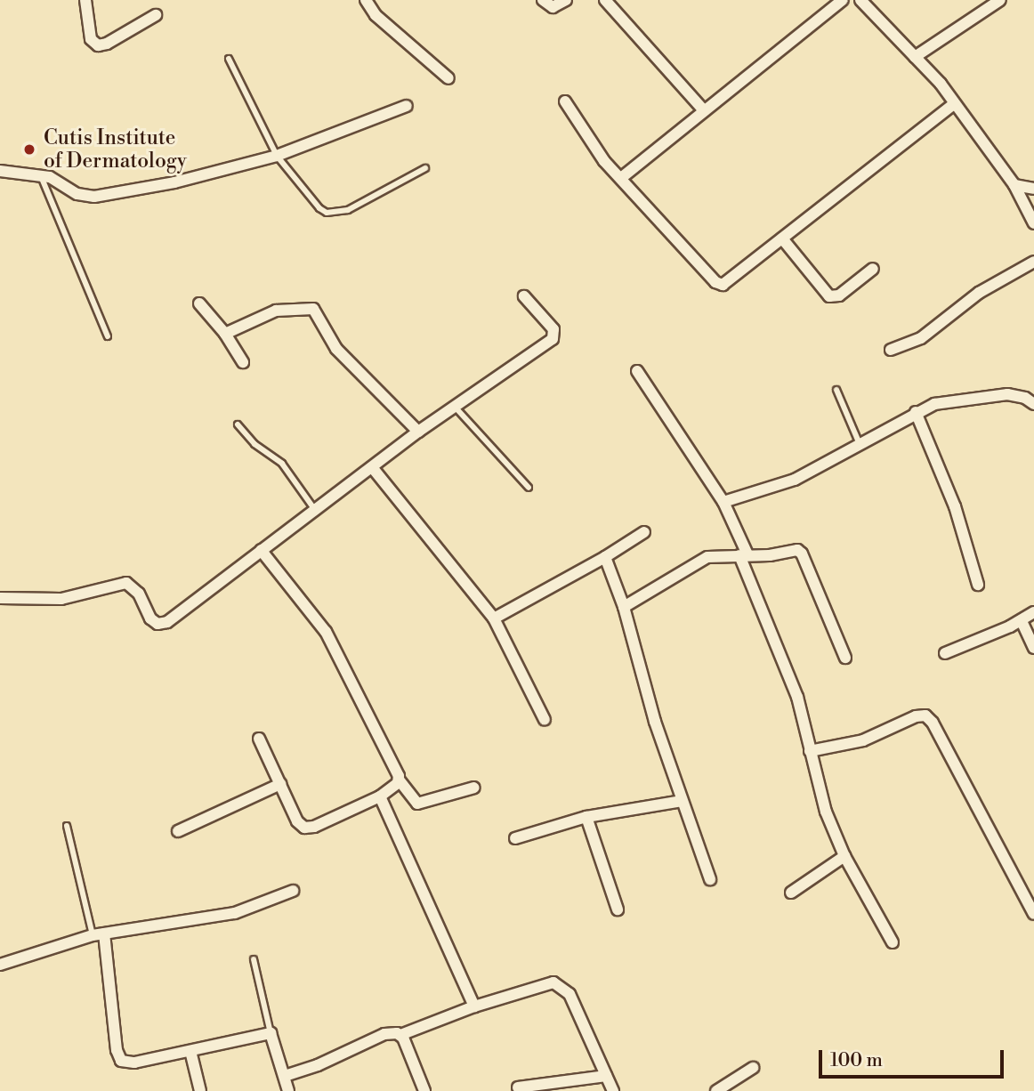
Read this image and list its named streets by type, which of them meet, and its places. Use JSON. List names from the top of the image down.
{
  "places": ["Cutis Institute of Dermatology"],
  "scale_bar": "100 m"
}
